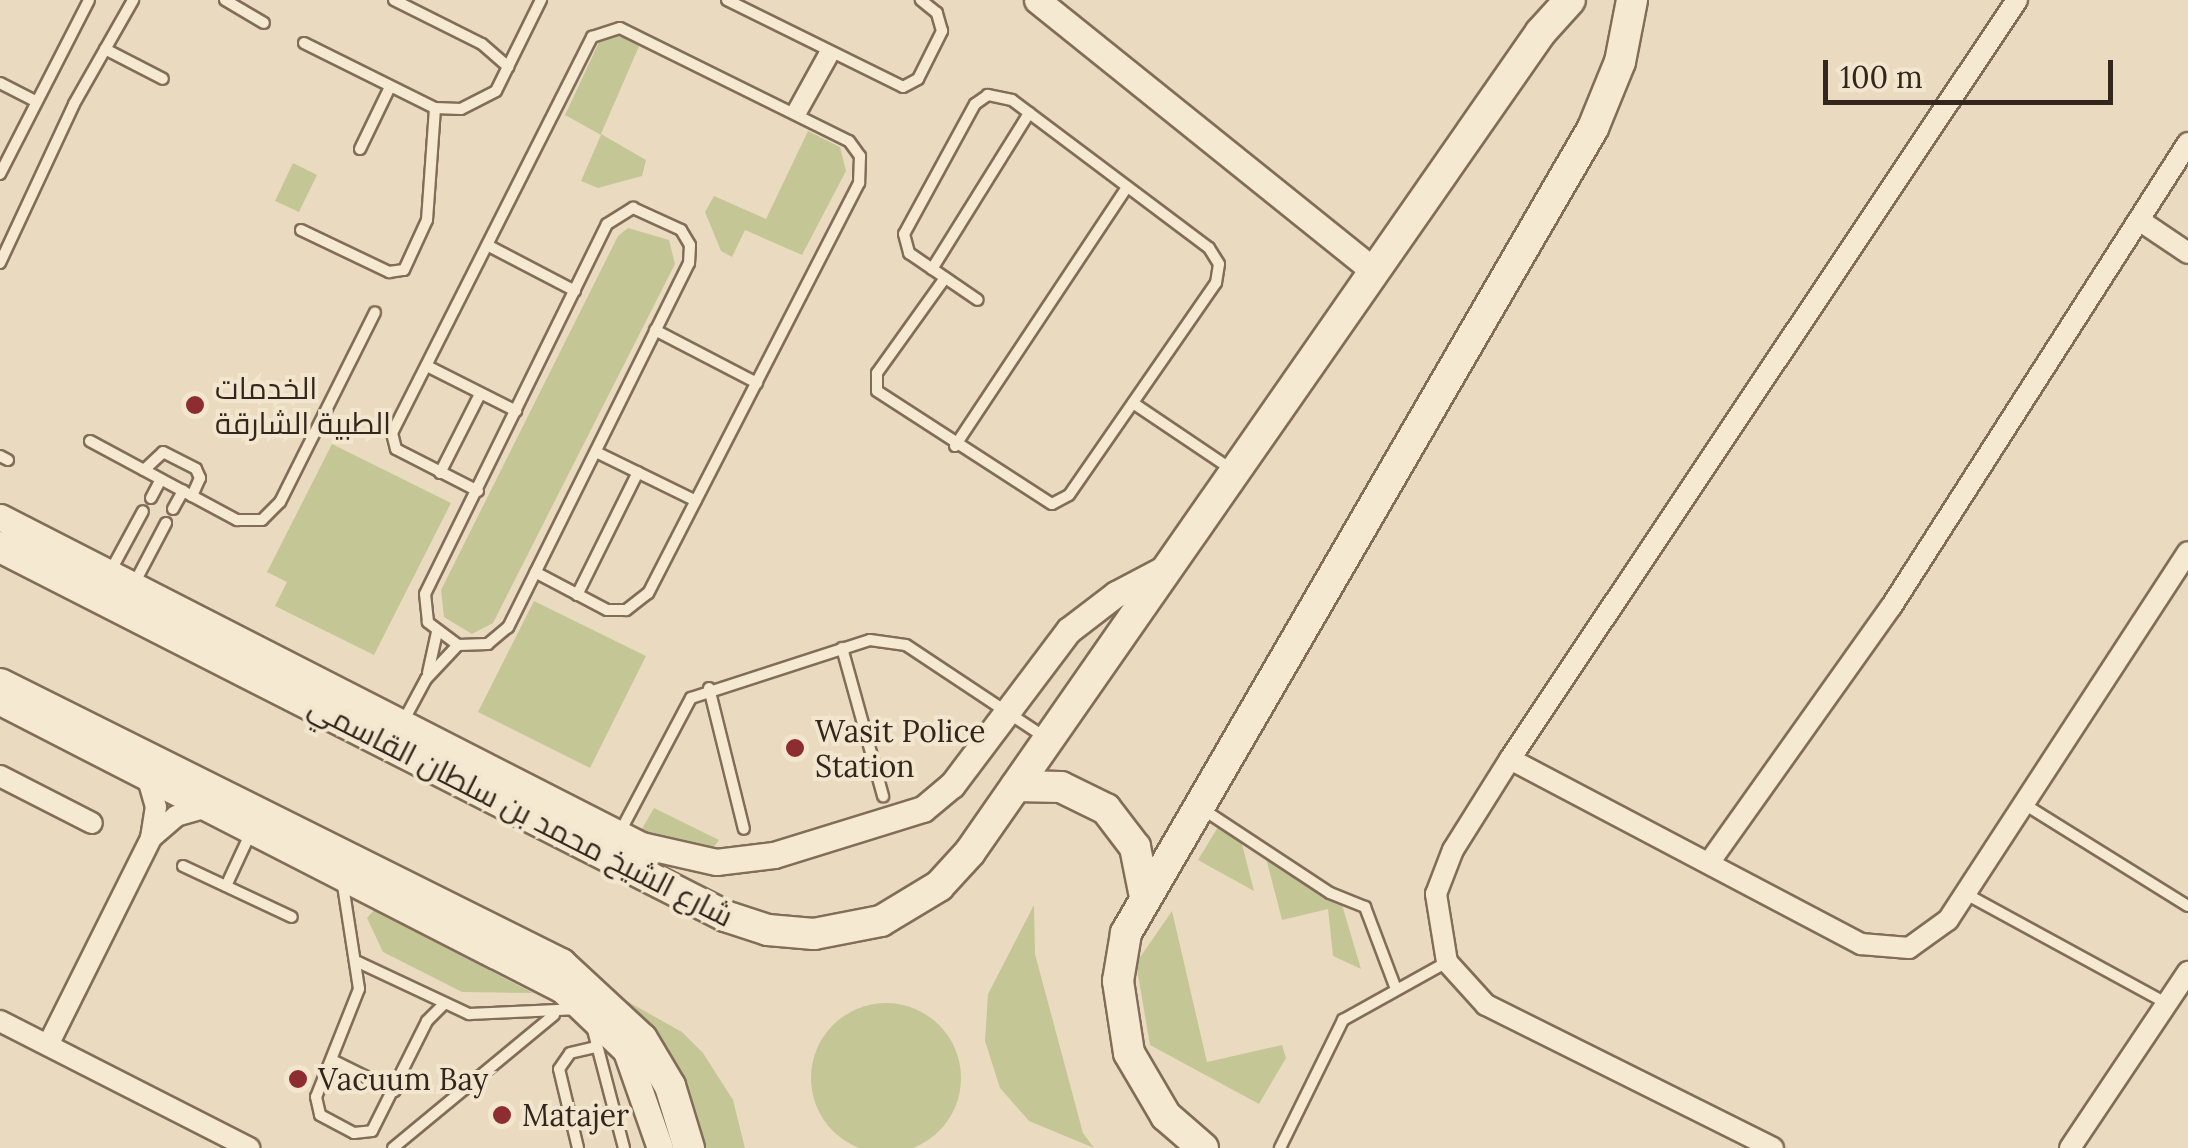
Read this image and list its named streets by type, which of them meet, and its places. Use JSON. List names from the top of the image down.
{
  "streets": {
    "main road": ["شارع الشيخ محمد بن سلطان القاسمي"]
  },
  "places": [
    "الخدمات الطبية الشارقة",
    "Wasit Police Station",
    "Vacuum Bay",
    "Matajer"
  ],
  "scale_bar": "100 m"
}
